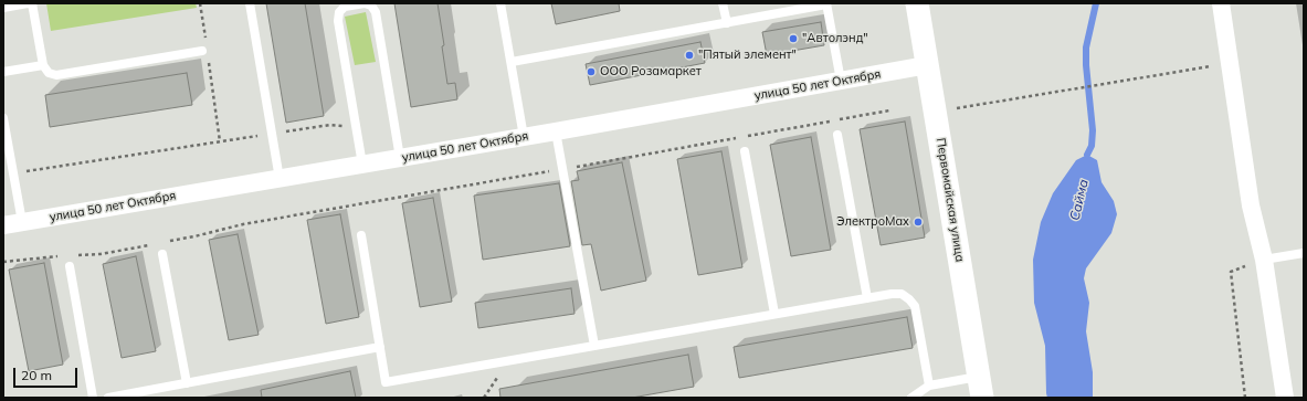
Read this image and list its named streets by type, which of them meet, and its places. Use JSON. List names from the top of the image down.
{
  "streets": {
    "street": ["улица 50 лет Октября", "Первомайская улица"]
  },
  "crossings": [
    ["улица 50 лет Октября", "Первомайская улица"]
  ],
  "water": ["Сайма"],
  "places": [
    "\"Автолэнд\"",
    "\"Пятый элемент\"",
    "ООО Розамаркет",
    "ЭлектроMax"
  ],
  "scale_bar": "20 m"
}
